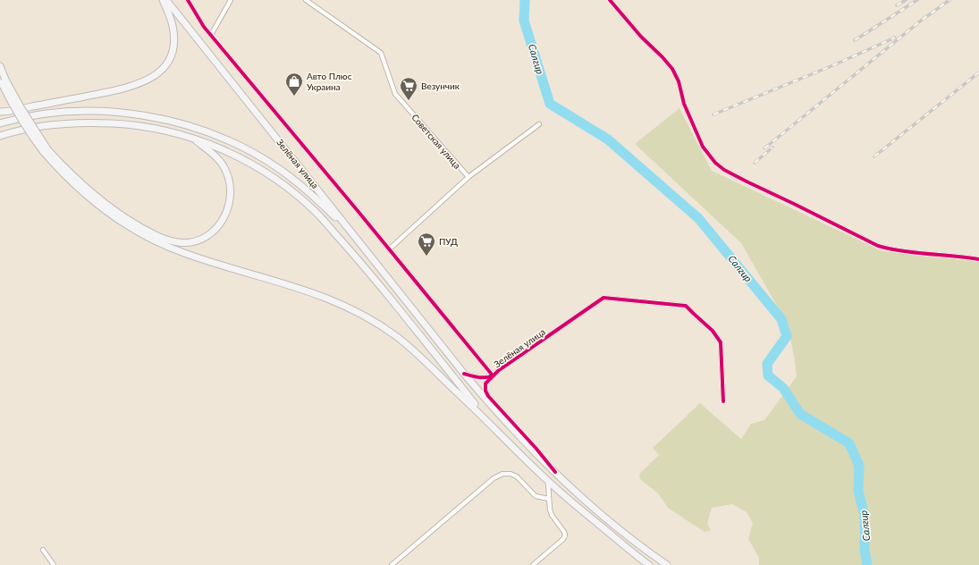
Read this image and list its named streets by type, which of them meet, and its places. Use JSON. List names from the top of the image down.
{
  "streets": {
    "main road": ["Зелёная улица"],
    "street": ["Советская улица"]
  },
  "water": ["Салгир"],
  "places": {
    "shop": ["Авто Плюс Украина"],
    "supermarket": ["Везунчик", "ПУД"]
  }
}
